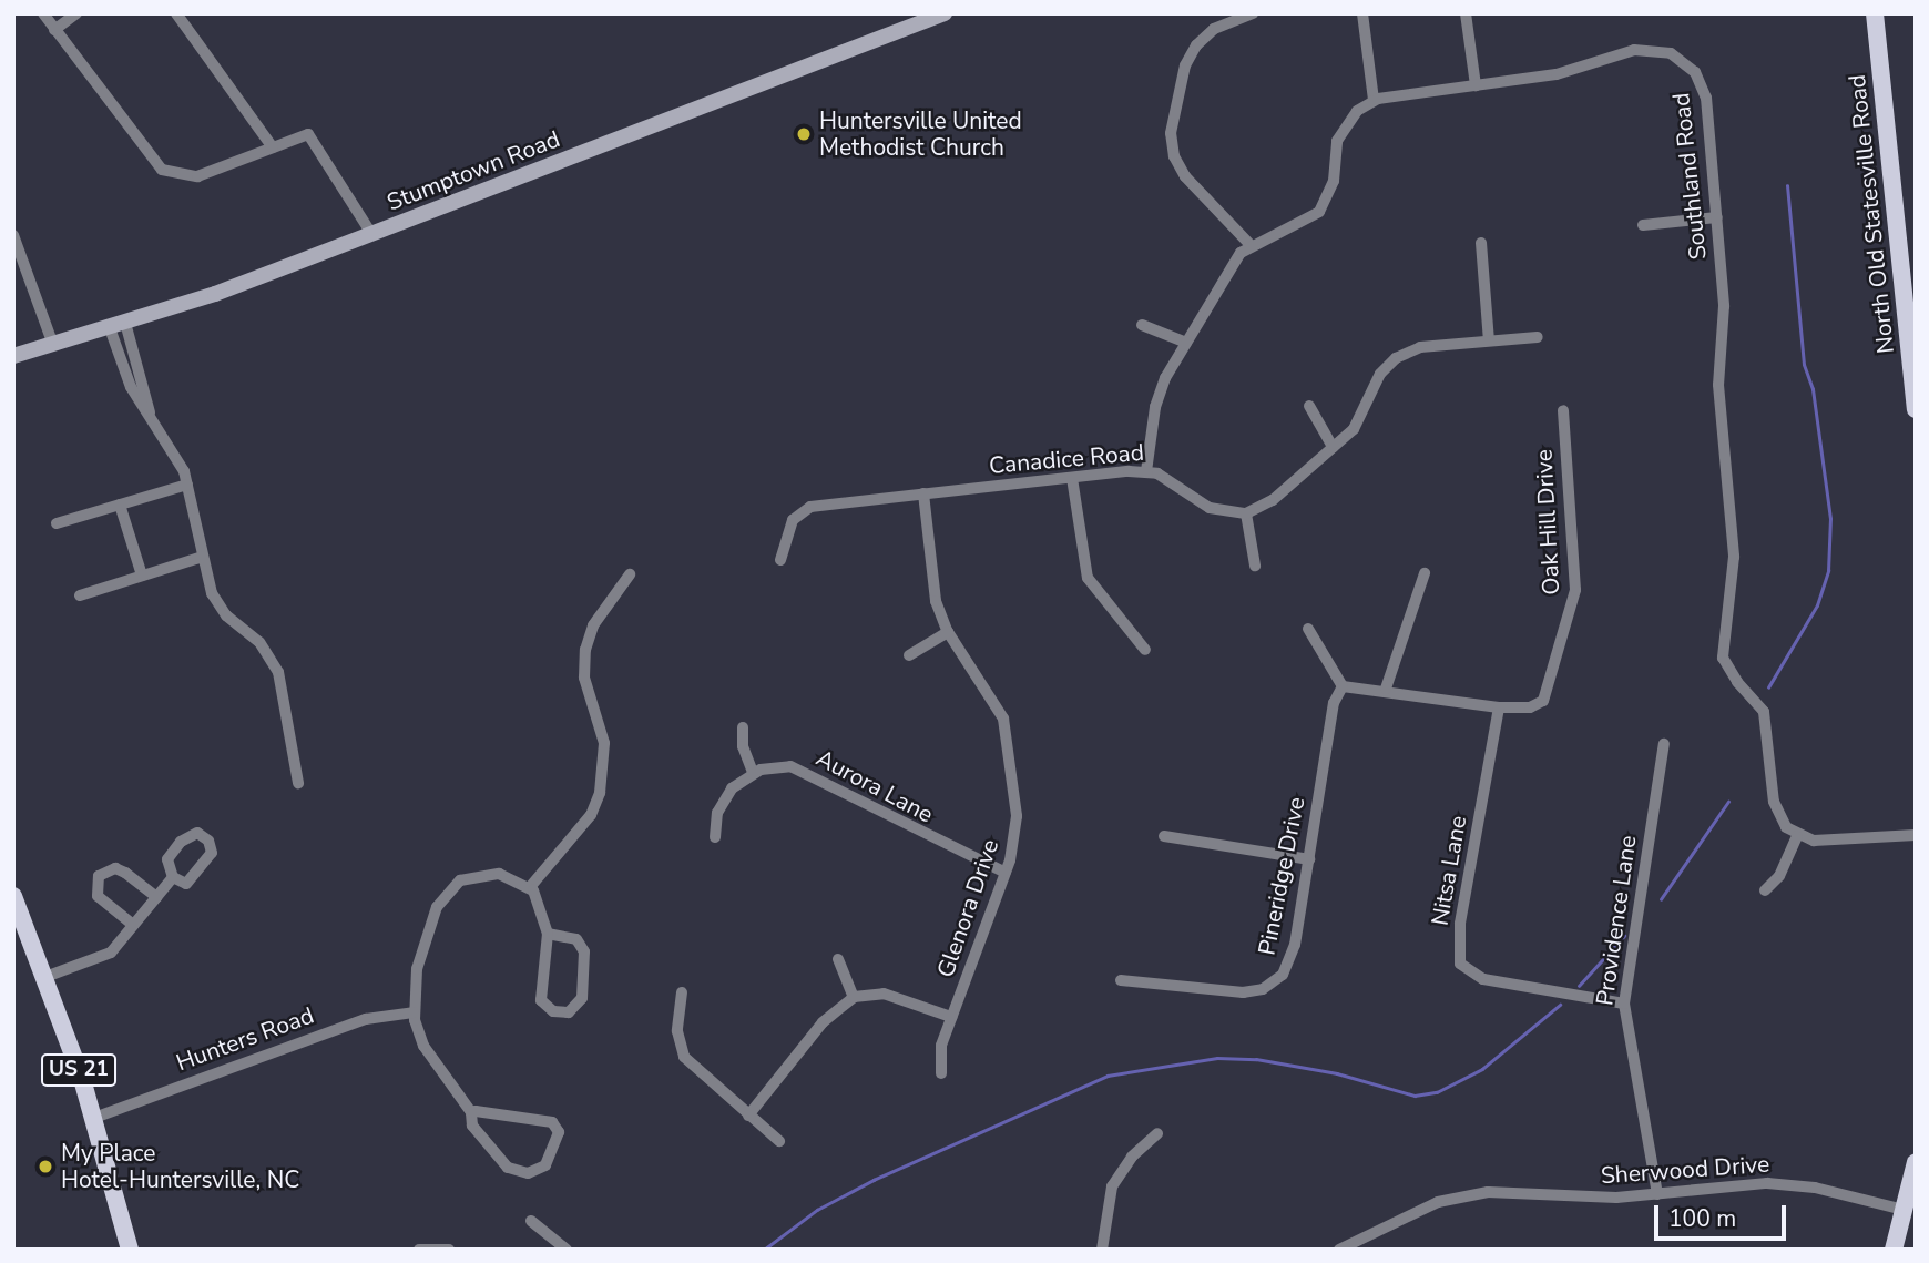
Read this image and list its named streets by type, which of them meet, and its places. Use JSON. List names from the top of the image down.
{
  "streets": {
    "main road": ["North Old Statesville Road", "US 21"],
    "street": [
      "Stumptown Road",
      "Southland Road",
      "Canadice Road",
      "Oak Hill Drive",
      "Aurora Lane",
      "Nitsa Lane",
      "Pineridge Drive",
      "Glenora Drive",
      "Providence Lane",
      "Hunters Road",
      "Sherwood Drive"
    ]
  },
  "crossings": [
    ["Canadice Road", "Glenora Drive"],
    ["Oak Hill Drive", "Nitsa Lane"],
    ["Oak Hill Drive", "Pineridge Drive"],
    ["Aurora Lane", "Glenora Drive"],
    ["Nitsa Lane", "Providence Lane"],
    ["Providence Lane", "Sherwood Drive"],
    ["Hunters Road", "US 21"]
  ],
  "places": ["Huntersville United Methodist Church", "My Place Hotel-Huntersville, NC"],
  "scale_bar": "100 m"
}
